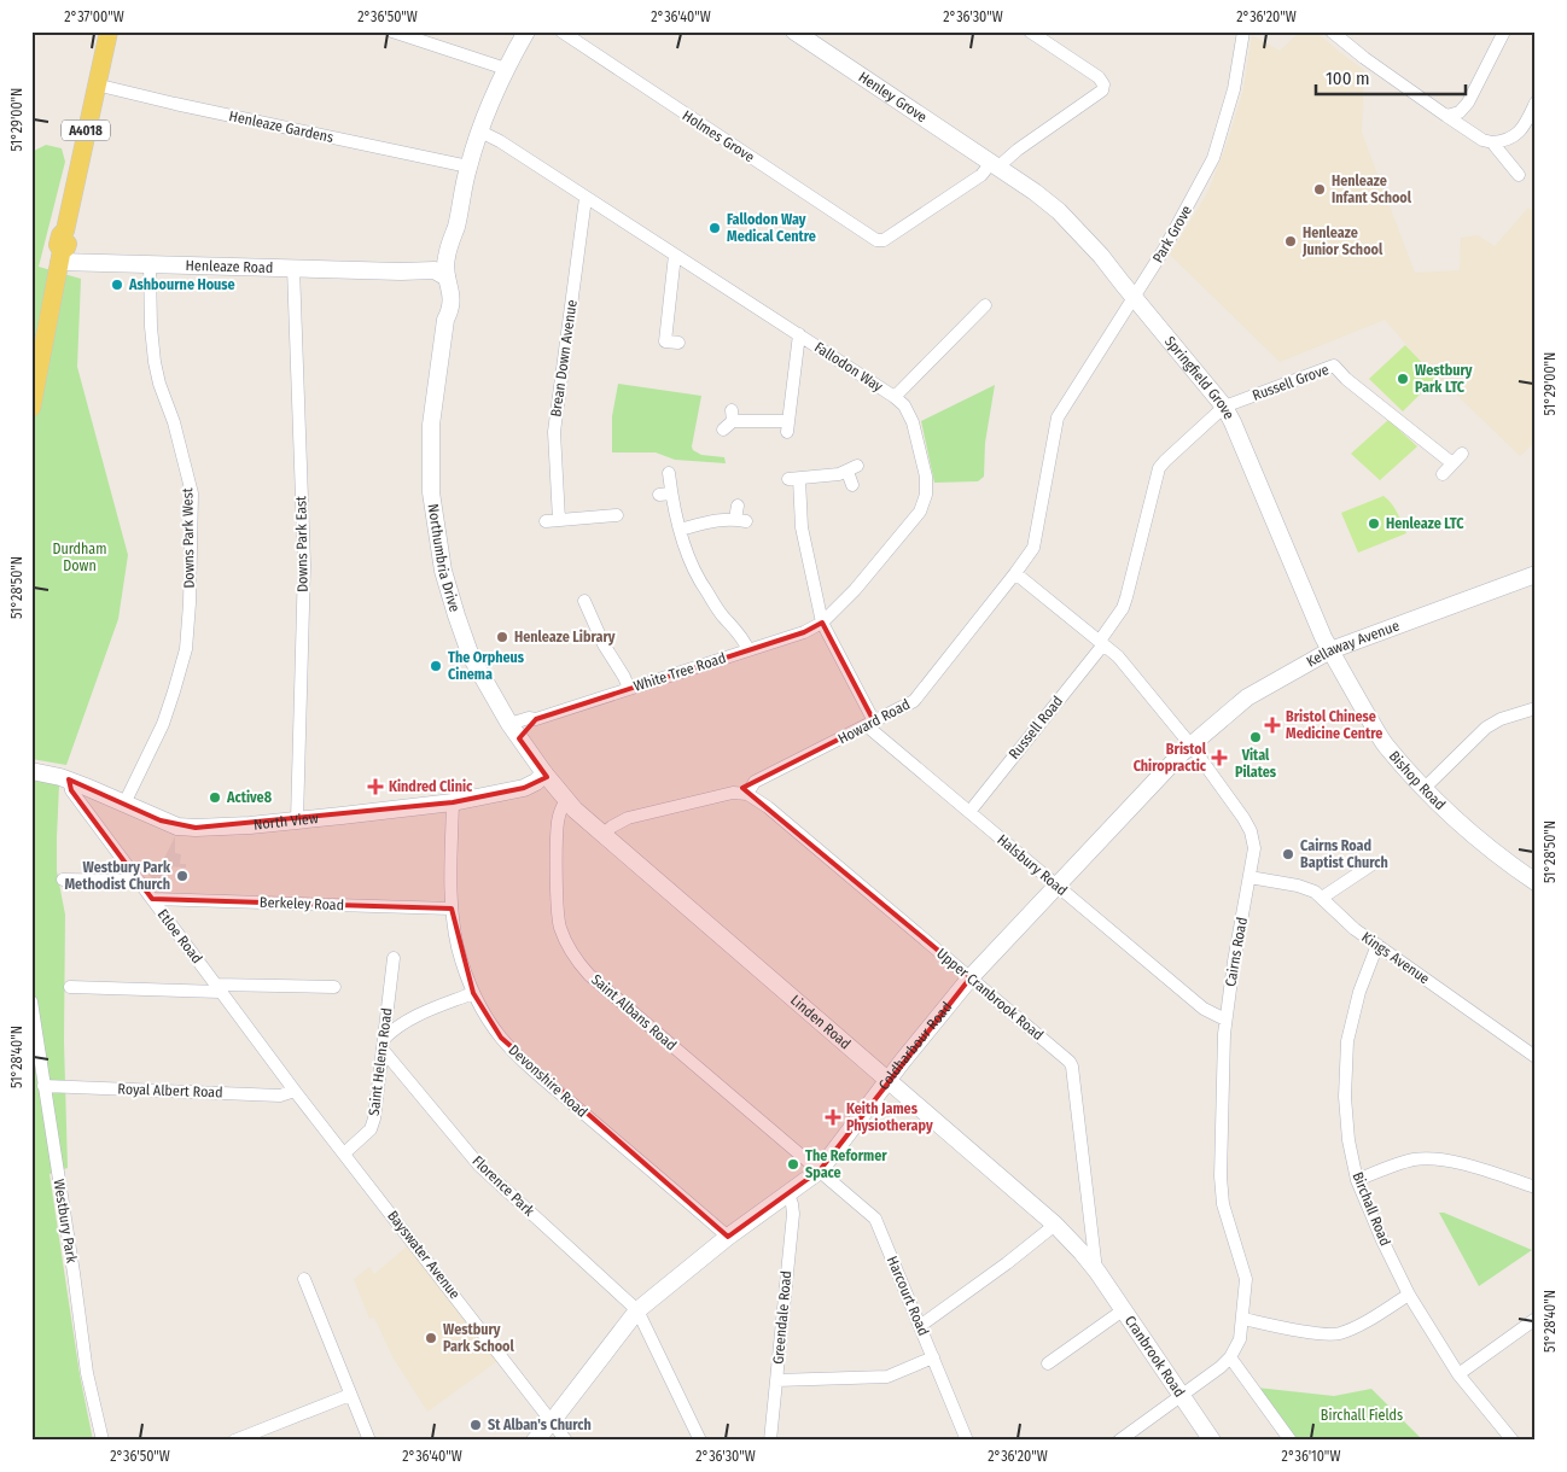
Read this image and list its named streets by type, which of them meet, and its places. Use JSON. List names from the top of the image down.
{
  "streets": {
    "main road": [
      "Henley Grove",
      "A4018",
      "Henleaze Road",
      "Springfield Grove",
      "Northumbria Drive",
      "Kellaway Avenue",
      "Bishop Road",
      "North View",
      "Linden Road",
      "Coldharbour Road",
      "Cranbrook Road"
    ],
    "street": [
      "Henleaze Gardens",
      "Holmes Grove",
      "Park Grove",
      "Brean Down Avenue",
      "Fallodon Way",
      "Russell Grove",
      "Downs Park West",
      "Downs Park East",
      "White Tree Road",
      "Howard Road",
      "Russell Road",
      "Halsbury Road",
      "Berkeley Road",
      "Etloe Road",
      "Cairns Road",
      "Kings Avenue",
      "Upper Cranbrook Road",
      "Saint Albans Road",
      "Saint Helena Road",
      "Devonshire Road",
      "Royal Albert Road",
      "Florence Park",
      "Birchall Road",
      "Westbury Park",
      "Bayswater Avenue",
      "Harcourt Road",
      "Greendale Road"
    ]
  },
  "crossings": [
    ["Henley Grove", "Holmes Grove"],
    ["Henley Grove", "Springfield Grove"],
    ["Henleaze Gardens", "A4018"],
    ["A4018", "Henleaze Road"],
    ["Holmes Grove", "Springfield Grove"],
    ["Park Grove", "Springfield Grove"],
    ["Park Grove", "Howard Road"],
    ["Henleaze Road", "Downs Park West"],
    ["Henleaze Road", "Downs Park East"],
    ["Henleaze Road", "Northumbria Drive"],
    ["Brean Down Avenue", "Fallodon Way"],
    ["Fallodon Way", "White Tree Road"],
    ["Springfield Grove", "Russell Grove"],
    ["Springfield Grove", "Kellaway Avenue"],
    ["Springfield Grove", "Bishop Road"],
    ["Russell Grove", "Russell Road"],
    ["Russell Grove", "Cairns Road"],
    ["Downs Park West", "North View"],
    ["Downs Park East", "North View"],
    ["Northumbria Drive", "White Tree Road"],
    ["Northumbria Drive", "North View"],
    ["Northumbria Drive", "Linden Road"],
    ["Kellaway Avenue", "Bishop Road"],
    ["Kellaway Avenue", "Cairns Road"],
    ["Kellaway Avenue", "Coldharbour Road"],
    ["Howard Road", "Halsbury Road"],
    ["Howard Road", "Cairns Road"],
    ["Howard Road", "Upper Cranbrook Road"],
    ["Russell Road", "Halsbury Road"],
    ["Russell Road", "Cairns Road"],
    ["North View", "Etloe Road"],
    ["North View", "Linden Road"],
    ["North View", "Devonshire Road"],
    ["Halsbury Road", "Cairns Road"],
    ["Halsbury Road", "Coldharbour Road"],
    ["Berkeley Road", "Etloe Road"],
    ["Berkeley Road", "Devonshire Road"],
    ["Etloe Road", "Royal Albert Road"],
    ["Etloe Road", "Bayswater Avenue"],
    ["Cairns Road", "Kings Avenue"],
    ["Cairns Road", "Coldharbour Road"],
    ["Cairns Road", "Cranbrook Road"],
    ["Kings Avenue", "Birchall Road"],
    ["Upper Cranbrook Road", "Linden Road"],
    ["Upper Cranbrook Road", "Coldharbour Road"],
    ["Upper Cranbrook Road", "Cranbrook Road"],
    ["Saint Albans Road", "Linden Road"],
    ["Saint Albans Road", "Coldharbour Road"],
    ["Saint Albans Road", "Harcourt Road"],
    ["Linden Road", "Coldharbour Road"],
    ["Linden Road", "Cranbrook Road"],
    ["Coldharbour Road", "Devonshire Road"],
    ["Coldharbour Road", "Florence Park"],
    ["Coldharbour Road", "Bayswater Avenue"],
    ["Coldharbour Road", "Harcourt Road"],
    ["Coldharbour Road", "Greendale Road"],
    ["Saint Helena Road", "Florence Park"],
    ["Saint Helena Road", "Bayswater Avenue"],
    ["Royal Albert Road", "Westbury Park"],
    ["Royal Albert Road", "Bayswater Avenue"]
  ],
  "parks": ["Durdham Down", "Birchall Fields"],
  "places": {
    "other": [
      "Henleaze Infant School",
      "Fallodon Way Medical Centre",
      "Henleaze Junior School",
      "Ashbourne House",
      "Westbury Park LTC",
      "Henleaze LTC",
      "Henleaze Library",
      "The Orpheus Cinema",
      "Vital Pilates",
      "Active8",
      "Cairns Road Baptist Church",
      "Westbury Park Methodist Church",
      "The Reformer Space",
      "Westbury Park School",
      "St Alban's Church"
    ],
    "health": [
      "Bristol Chinese Medicine Centre",
      "Bristol Chiropractic",
      "Kindred Clinic",
      "Keith James Physiotherapy"
    ]
  },
  "scale_bar": "100 m",
  "coordinates": [
    "2°37'00\"W",
    "2°36'50\"W",
    "2°36'40\"W",
    "2°36'30\"W",
    "2°36'20\"W",
    "51°29'00\"N",
    "51°28'50\"N",
    "51°28'40\"N",
    "2°36'10\"W"
  ]
}
